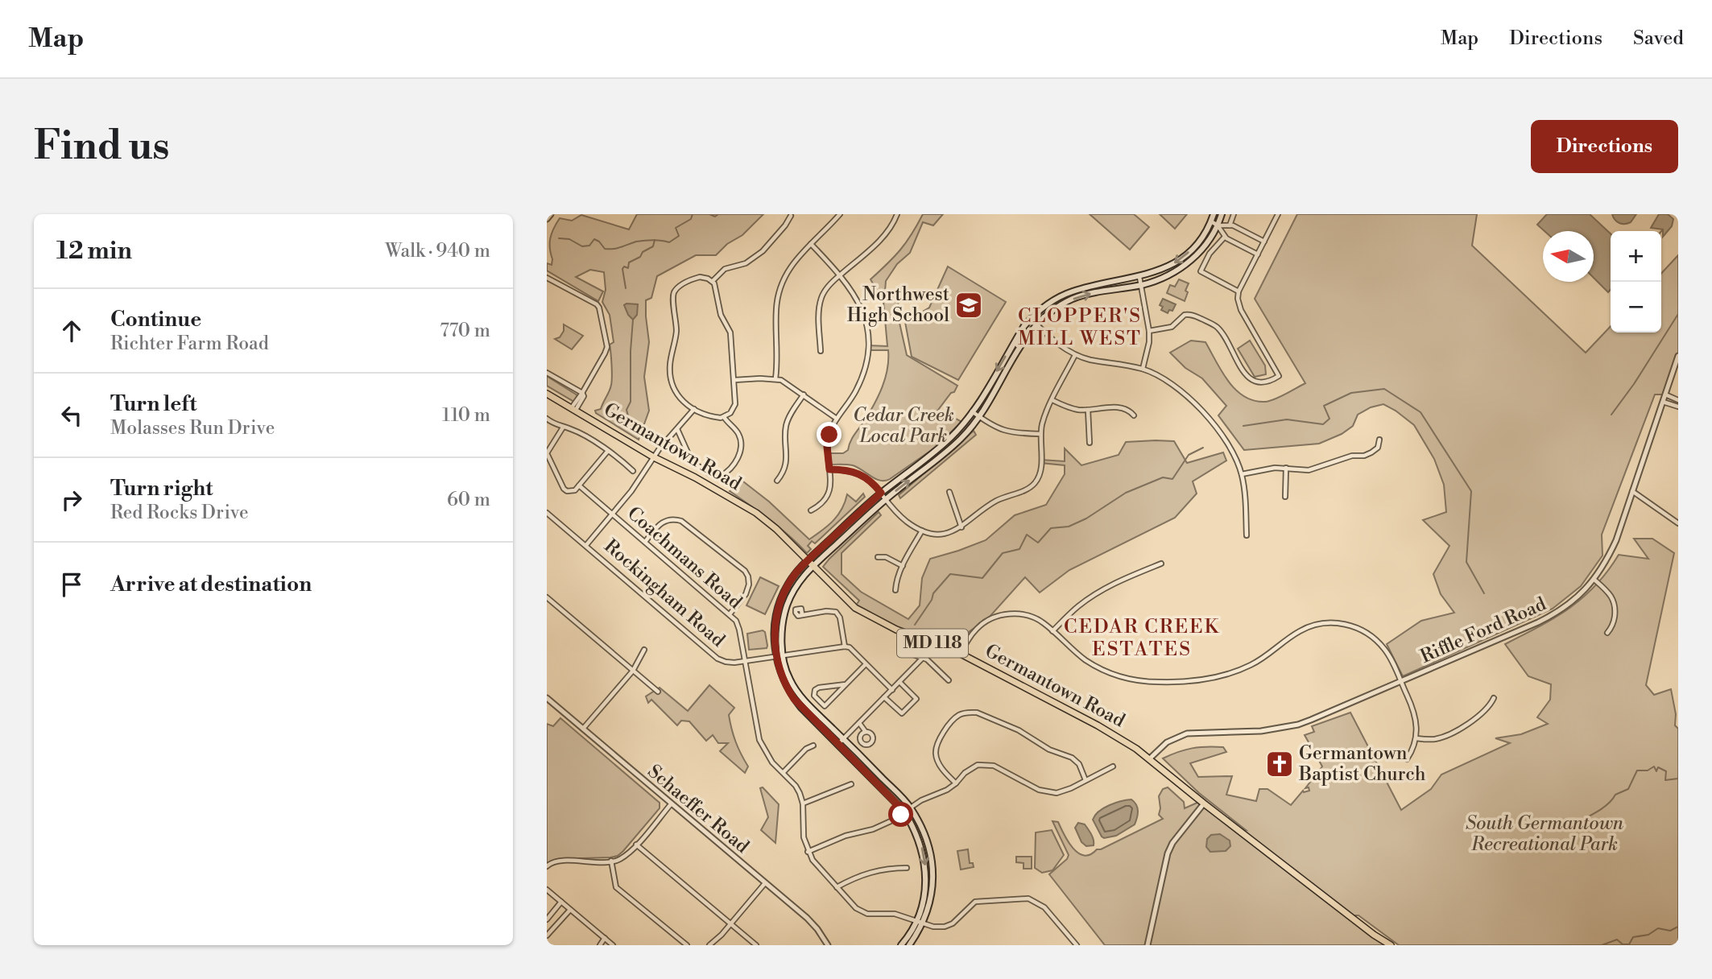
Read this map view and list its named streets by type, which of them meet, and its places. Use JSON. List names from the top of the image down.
{
  "streets": {
    "main road": ["Germantown Road", "MD 118"],
    "street": [
      "Coachmans Road",
      "Rockingham Road",
      "Riffle Ford Road",
      "Schaeffer Road"
    ]
  },
  "crossings": [
    ["Germantown Road", "Riffle Ford Road"],
    ["Coachmans Road", "Rockingham Road"]
  ],
  "districts": ["CLOPPER'S MILL WEST", "CEDAR CREEK ESTATES"],
  "parks": ["Cedar Creek Local Park", "South Germantown Recreational Park"],
  "places": {
    "school or university": ["Northwest High School"],
    "church": ["Germantown Baptist Church"]
  },
  "north": "left",
  "page": {
    "header": "Map",
    "nav": ["Map", "Directions", "Saved"],
    "buttons": "Directions",
    "title": "Find us",
    "heading": ["12 min", "Walk · 940 m"],
    "map_buttons": ["+", "−"],
    "list": [
      ["Continue", "Richter Farm Road", "770 m"],
      ["Turn left", "Molasses Run Drive", "110 m"],
      ["Turn right", "Red Rocks Drive", "60 m"],
      "Arrive at destination"
    ]
  }
}
